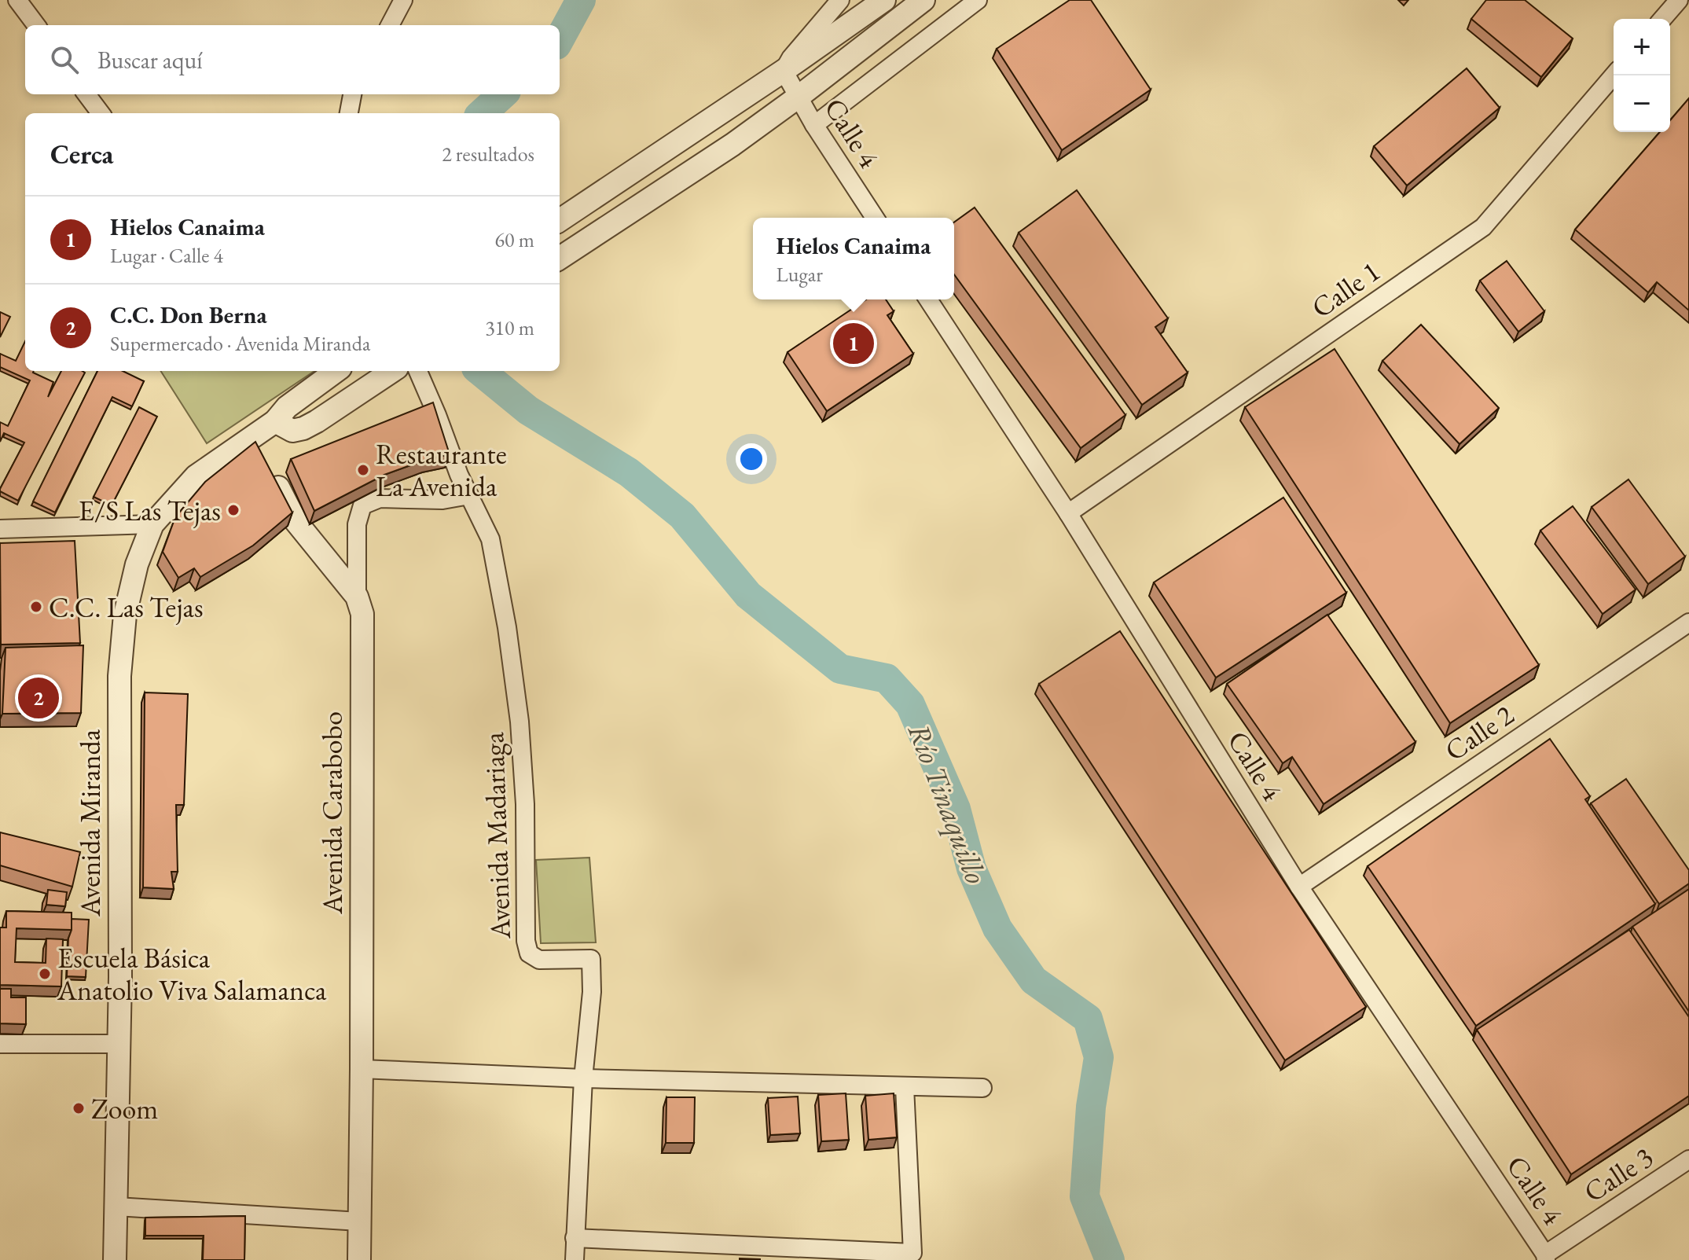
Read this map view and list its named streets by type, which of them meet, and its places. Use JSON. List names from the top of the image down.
{
  "streets": {
    "street": [
      "Calle 4",
      "Calle 1",
      "Calle 2",
      "Avenida Carabobo",
      "Avenida Miranda",
      "Avenida Madariaga",
      "Calle 3"
    ]
  },
  "crossings": [
    ["Calle 4", "Calle 1"],
    ["Calle 4", "Calle 2"],
    ["Calle 4", "Calle 3"],
    ["Avenida Carabobo", "Avenida Miranda"]
  ],
  "water": ["Río Tinaquillo"],
  "places": [
    "Restaurante La Avenida",
    "E/S Las Tejas",
    "C.C. Las Tejas",
    "Escuela Básica Anatolio Viva Salamanca",
    "Zoom"
  ],
  "page": {
    "map_buttons": ["+", "−"],
    "search": "Buscar aquí",
    "heading": ["Cerca", "2 resultados"],
    "list": [
      {
        "mark": "1",
        "name": "Hielos Canaima",
        "note": "Lugar · Calle 4",
        "value": "60 m"
      },
      {
        "mark": "2",
        "name": "C.C. Don Berna",
        "note": "Supermercado · Avenida Miranda",
        "value": "310 m"
      }
    ],
    "popup": ["Hielos Canaima", "Lugar"],
    "pins": ["1", "2"]
  }
}
